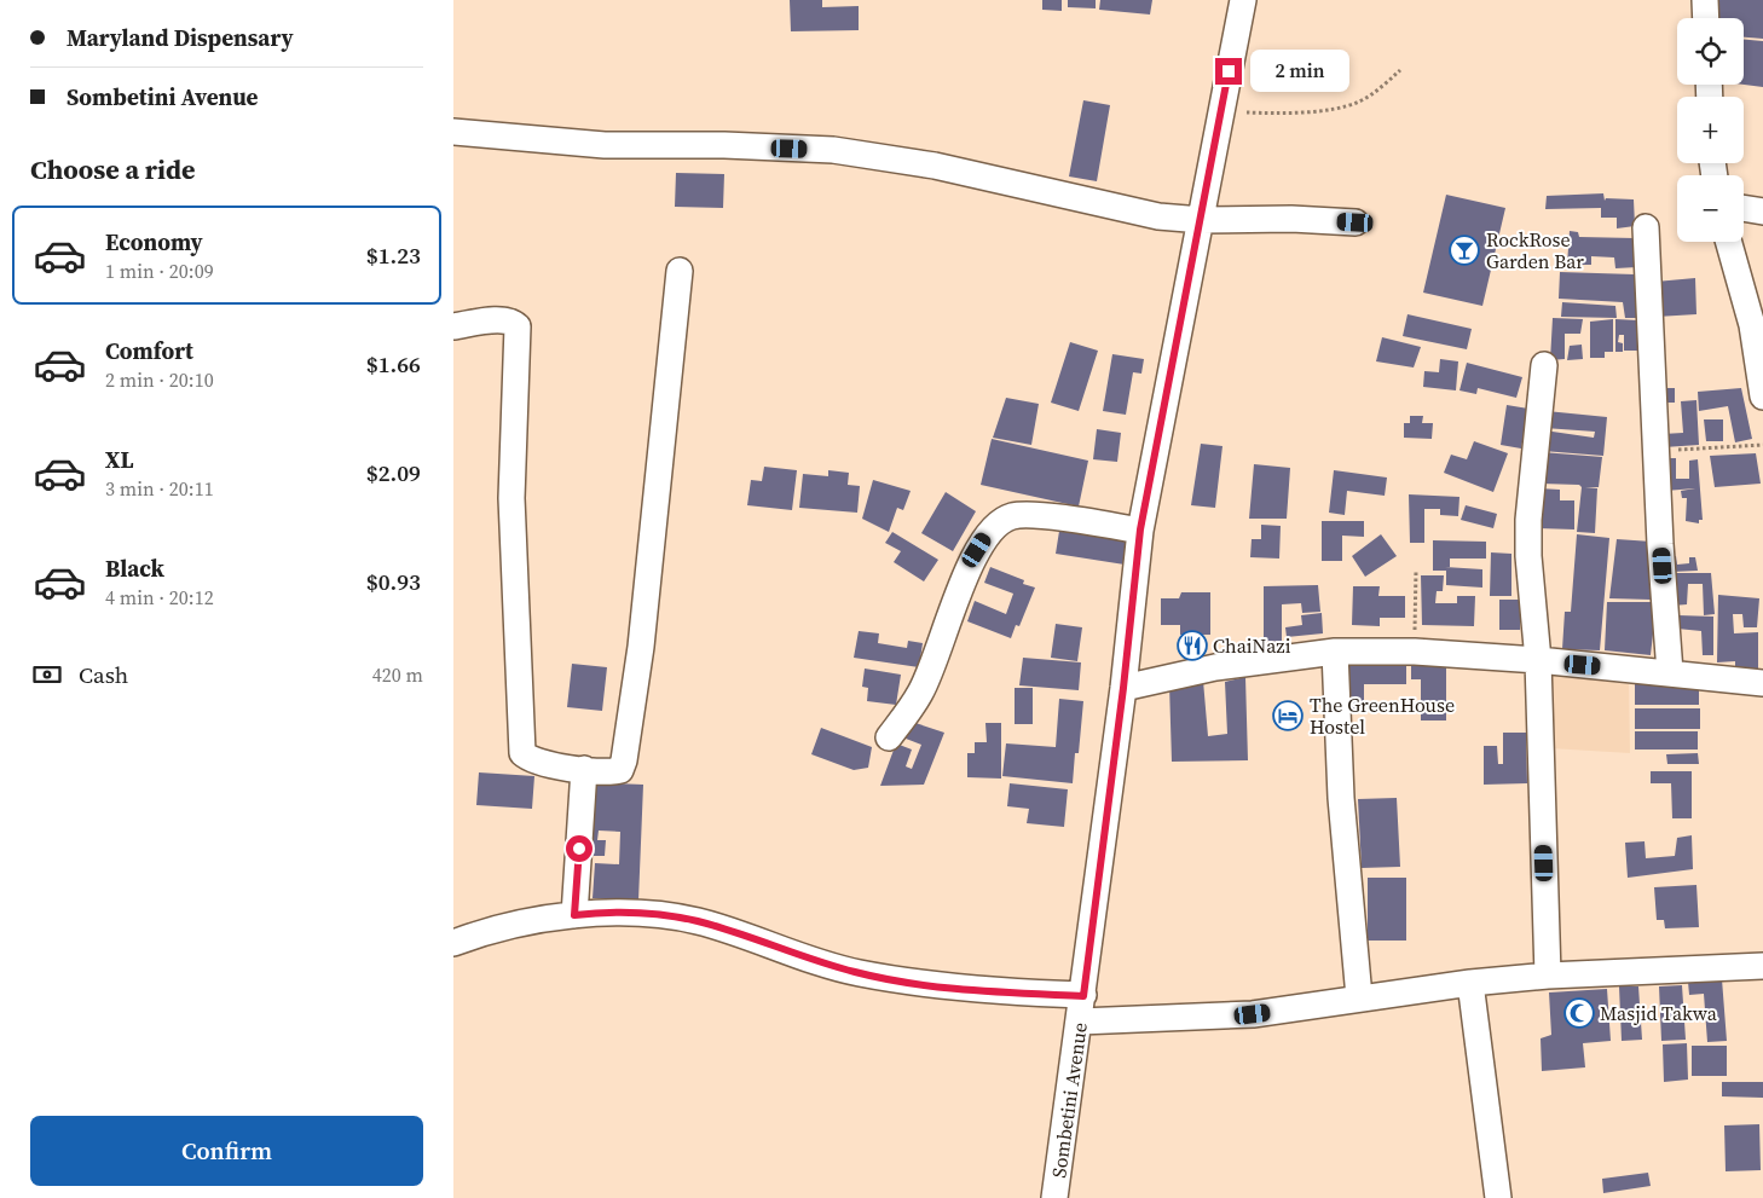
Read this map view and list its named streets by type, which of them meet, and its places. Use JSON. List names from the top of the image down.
{
  "streets": {
    "street": ["Sombetini Avenue"]
  },
  "places": {
    "bar": ["RockRose Garden Bar"],
    "restaurant": ["ChaiNazi"],
    "hotel": ["The GreenHouse Hostel"],
    "mosque": ["Masjid Takwa"]
  },
  "page": {
    "banner": ["Maryland Dispensary", "Sombetini Avenue"],
    "map_buttons": ["+", "−"],
    "bubble": "2 min",
    "heading": "Choose a ride",
    "list": [
      {
        "name": "Economy",
        "note": "1 min · 20:09",
        "value": "$1.23"
      },
      {
        "name": "Comfort",
        "note": "2 min · 20:10",
        "value": "$1.66"
      },
      {
        "name": "XL",
        "note": "3 min · 20:11",
        "value": "$2.09"
      },
      {
        "name": "Black",
        "note": "4 min · 20:12",
        "value": "$0.93"
      }
    ],
    "pay": ["Cash", "420 m"],
    "buttons": "Confirm"
  }
}
